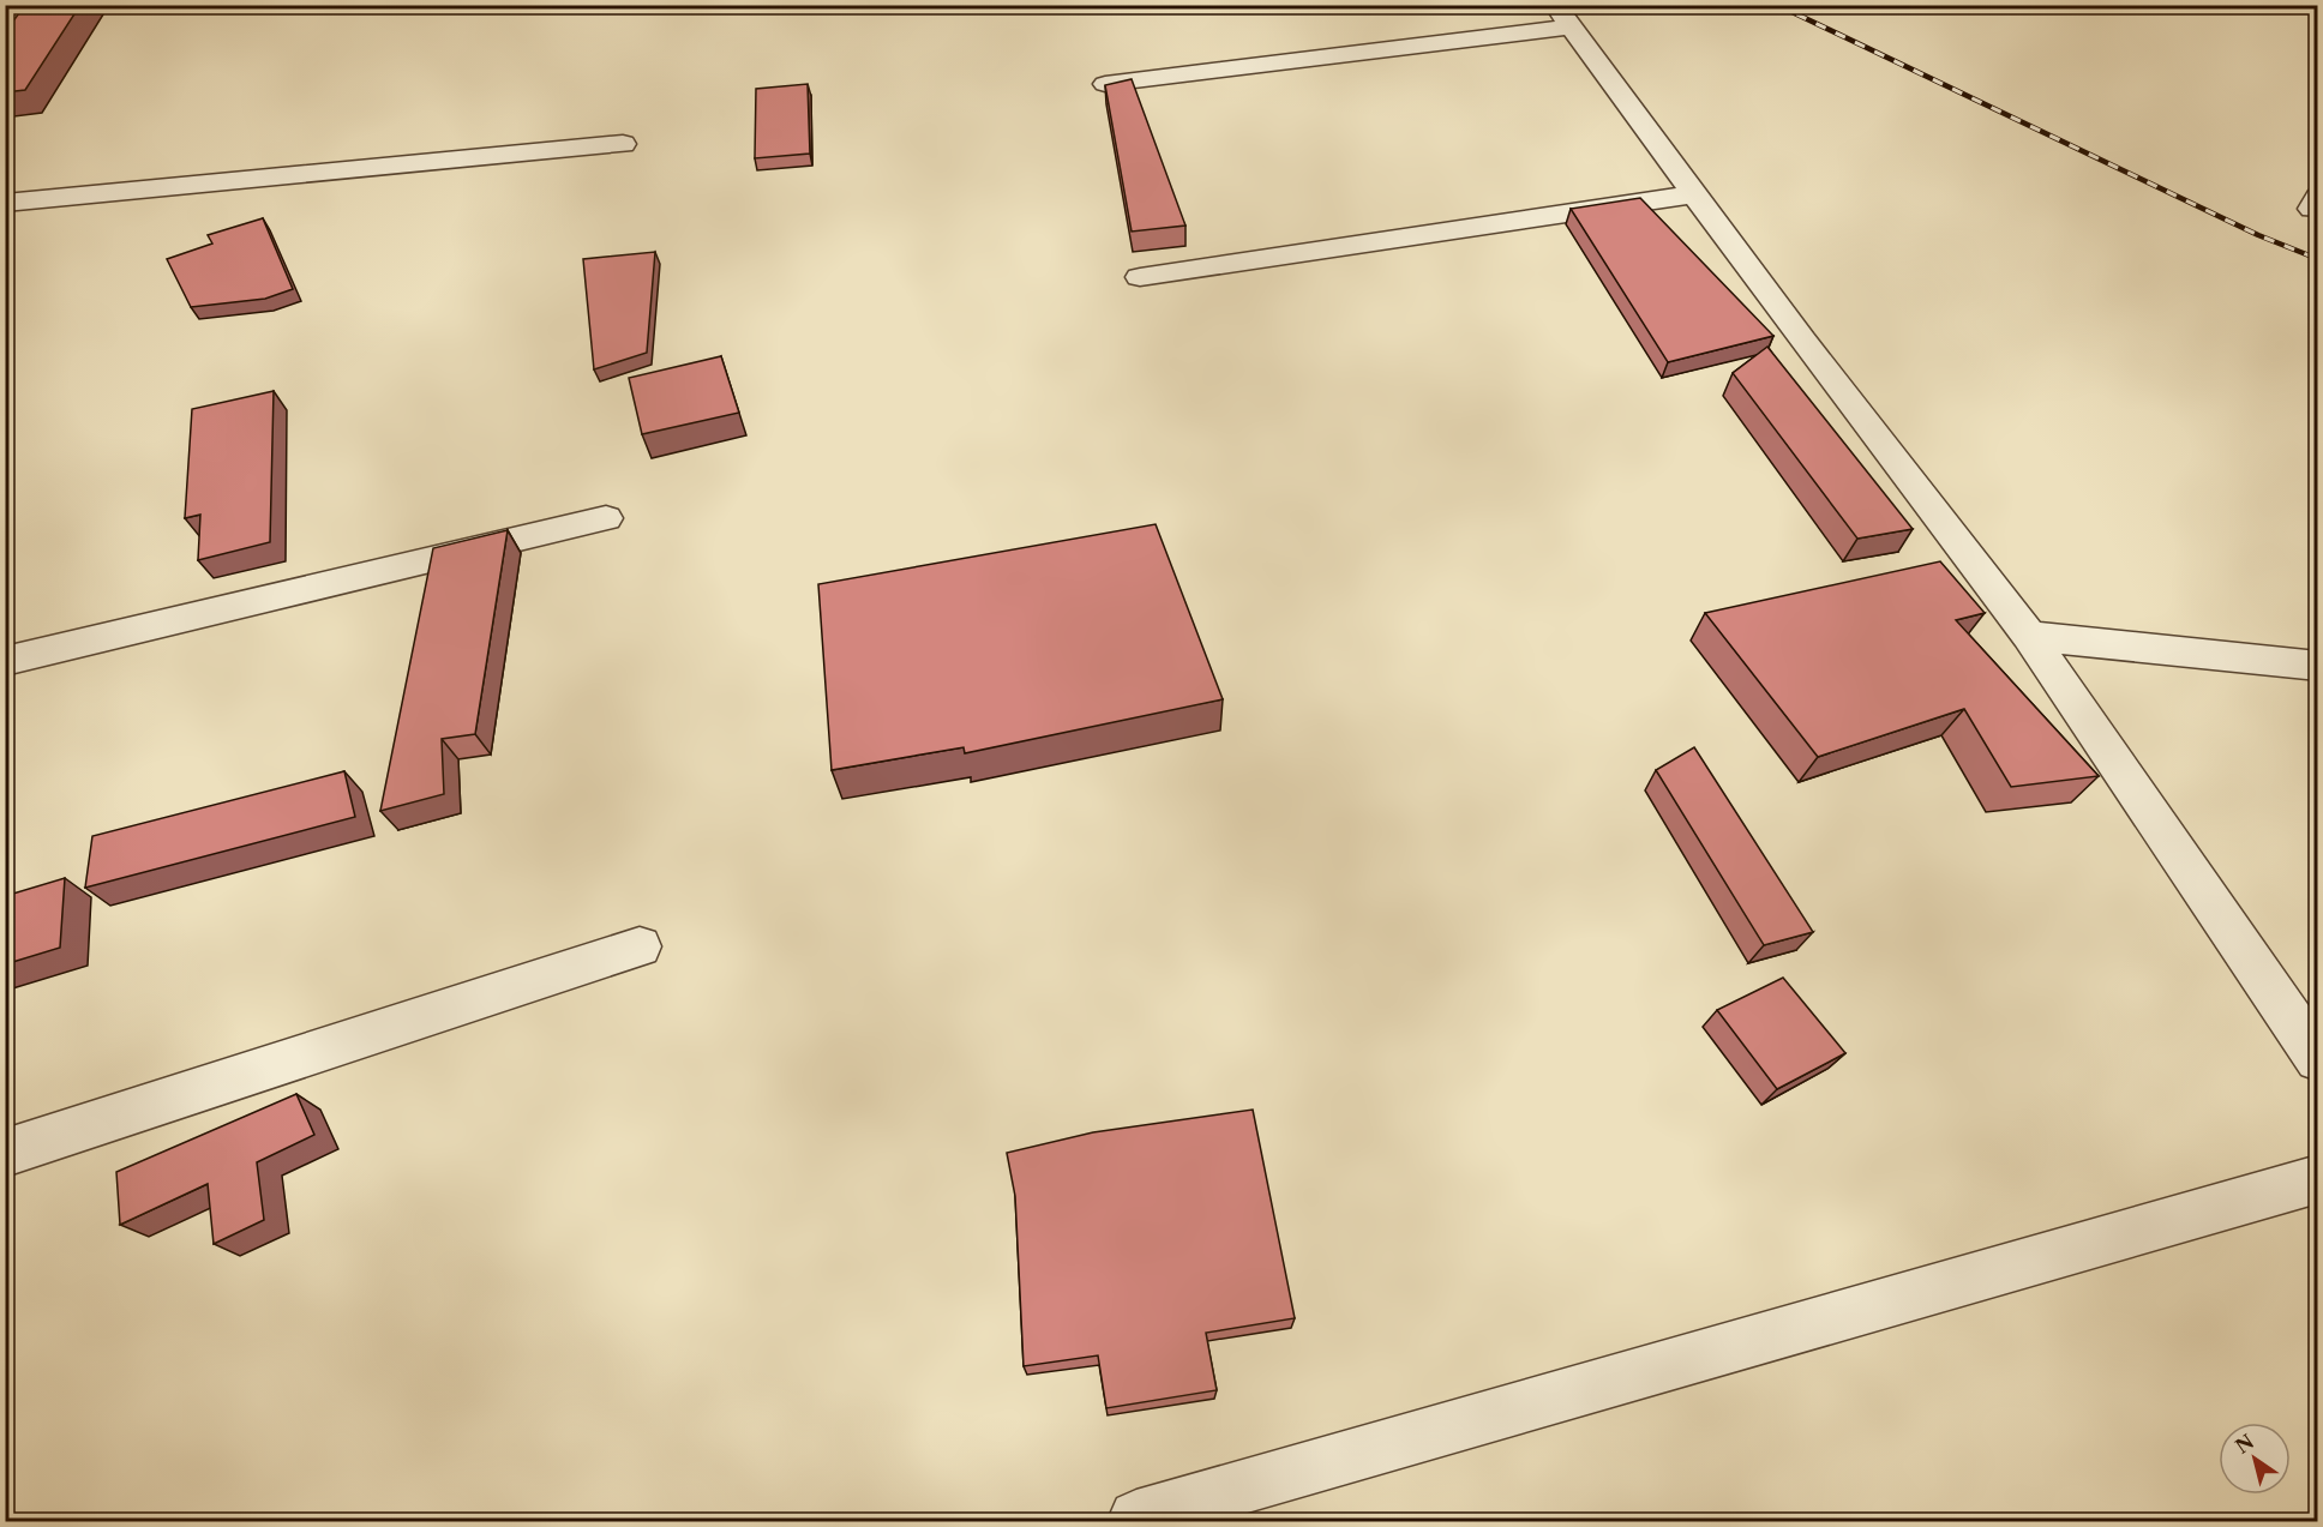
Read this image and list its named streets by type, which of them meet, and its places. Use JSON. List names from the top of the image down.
{
  "north": "top left"
}
